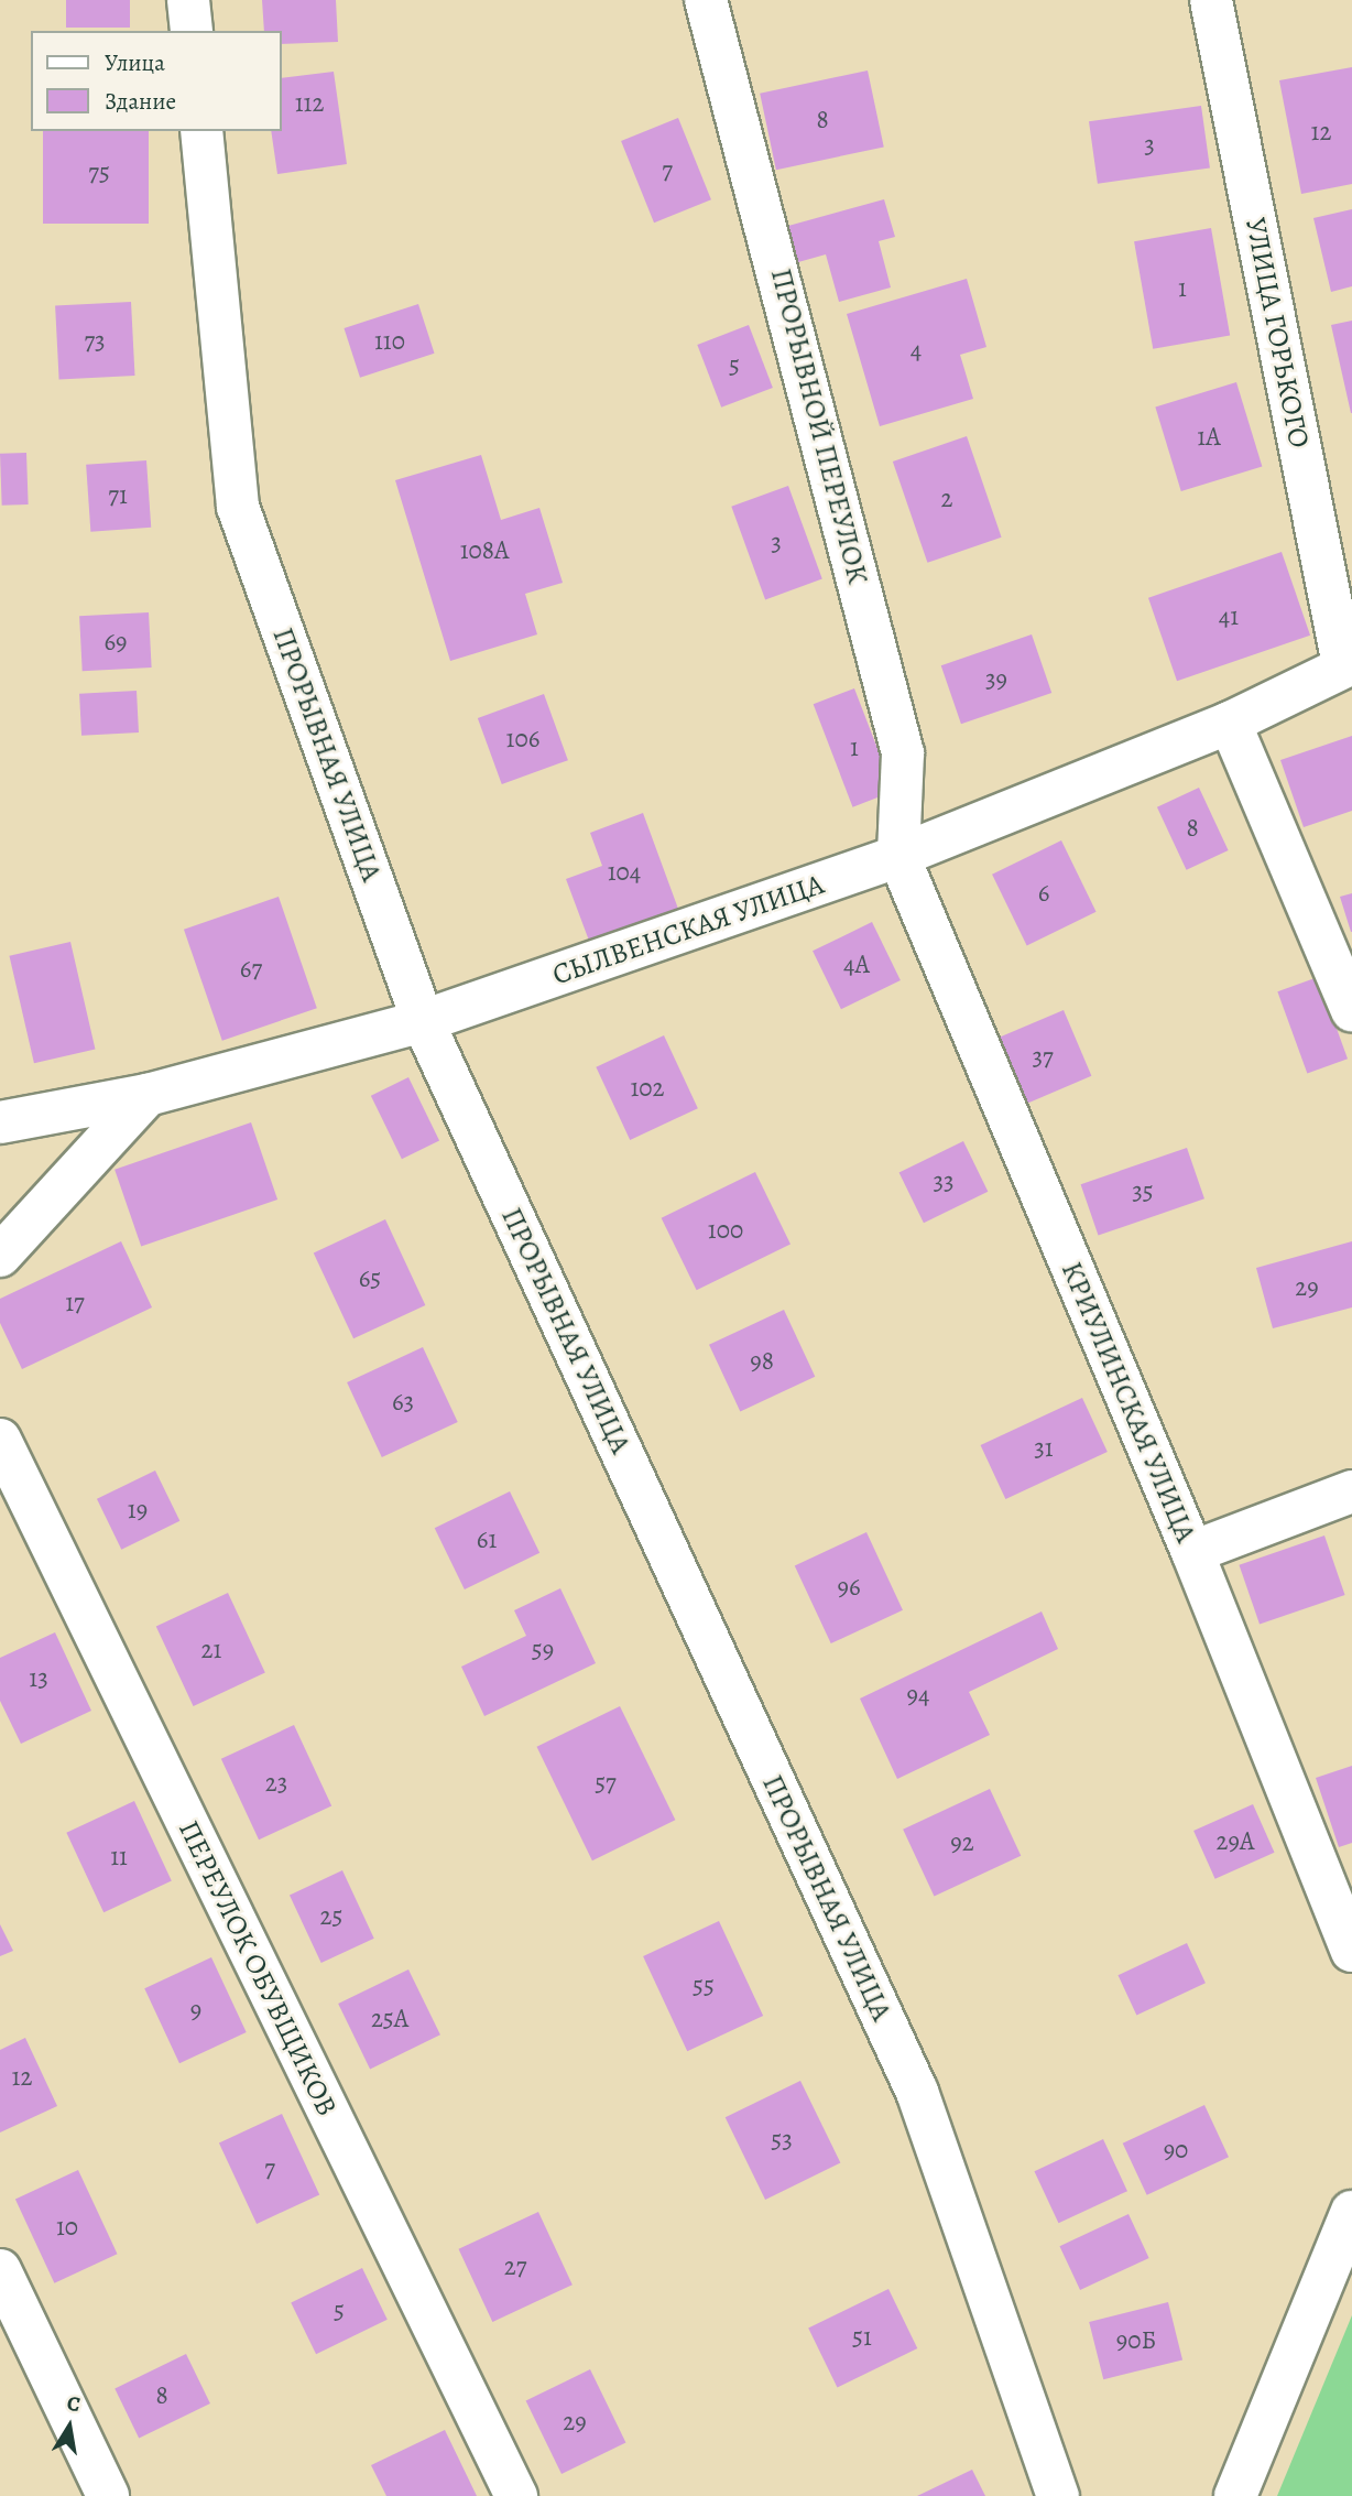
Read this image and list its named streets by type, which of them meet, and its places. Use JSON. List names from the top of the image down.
{
  "streets": {
    "street": [
      "УЛИЦА ГОРЬКОГО",
      "ПРОРЫВНОЙ ПЕРЕУЛОК",
      "ПРОРЫВНАЯ УЛИЦА",
      "СЫЛВЕНСКАЯ УЛИЦА",
      "КРИУЛИНСКАЯ УЛИЦА",
      "ПЕРЕУЛОК ОБУВЩИКОВ"
    ]
  },
  "crossings": [
    ["УЛИЦА ГОРЬКОГО", "СЫЛВЕНСКАЯ УЛИЦА"],
    ["ПРОРЫВНОЙ ПЕРЕУЛОК", "СЫЛВЕНСКАЯ УЛИЦА"],
    ["ПРОРЫВНОЙ ПЕРЕУЛОК", "КРИУЛИНСКАЯ УЛИЦА"],
    ["ПРОРЫВНАЯ УЛИЦА", "СЫЛВЕНСКАЯ УЛИЦА"],
    ["СЫЛВЕНСКАЯ УЛИЦА", "КРИУЛИНСКАЯ УЛИЦА"]
  ],
  "house_numbers": [
    "112",
    "8",
    "12",
    "3",
    "7",
    "75",
    "1",
    "73",
    "110",
    "4",
    "5",
    "1А",
    "71",
    "2",
    "3",
    "108А",
    "41",
    "69",
    "39",
    "106",
    "1",
    "8",
    "104",
    "6",
    "4А",
    "67",
    "37",
    "102",
    "33",
    "35",
    "100",
    "65",
    "29",
    "17",
    "98",
    "63",
    "31",
    "19",
    "61",
    "96",
    "21",
    "59",
    "13",
    "94",
    "23",
    "57",
    "29А",
    "92",
    "11",
    "25",
    "55",
    "9",
    "25А",
    "12",
    "53",
    "90",
    "7",
    "10",
    "27",
    "5",
    "51",
    "90Б",
    "8",
    "29"
  ],
  "legend": ["Улица", "Здание"],
  "north": "top"
}
